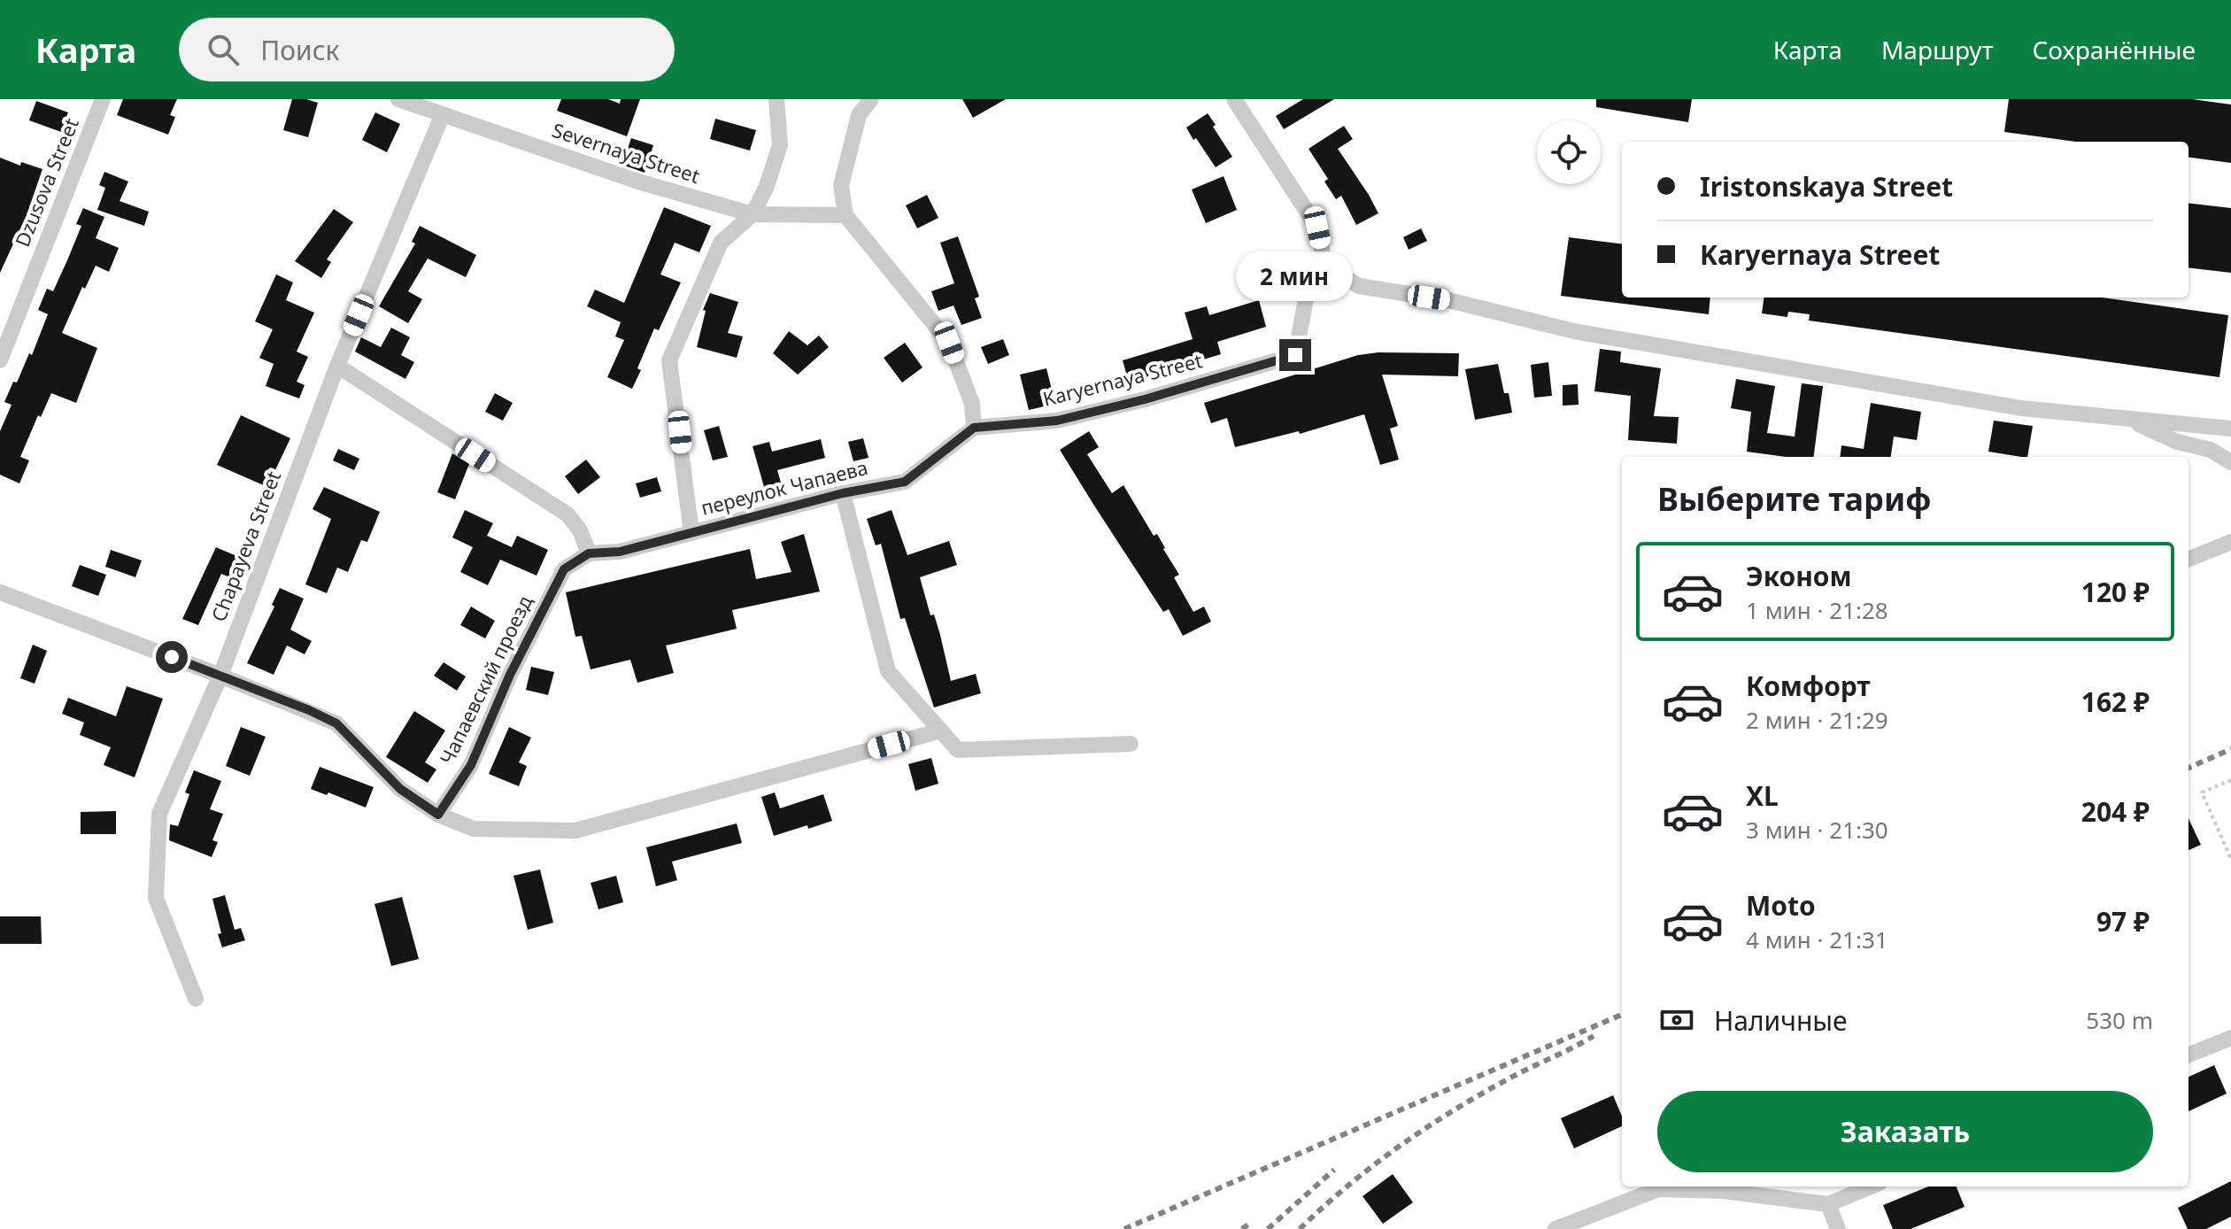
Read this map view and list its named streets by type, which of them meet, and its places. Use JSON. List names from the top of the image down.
{
  "streets": {
    "street": [
      "Severnaya Street",
      "Dzusova Street",
      "Karyernaya Street",
      "переулок Чапаева",
      "Chapayeva Street",
      "Чапаевский проезд"
    ]
  },
  "crossings": [
    ["Severnaya Street", "Chapayeva Street"],
    ["Karyernaya Street", "переулок Чапаева"],
    ["переулок Чапаева", "Чапаевский проезд"]
  ],
  "page": {
    "header": "Карта",
    "search": "Поиск",
    "nav": ["Карта", "Маршрут", "Сохранённые"],
    "banner": ["Iristonskaya Street", "Karyernaya Street"],
    "bubble": "2 мин",
    "heading": "Выберите тариф",
    "list": [
      {
        "name": "Эконом",
        "note": "1 мин · 21:28",
        "value": "120 ₽"
      },
      {
        "name": "Комфорт",
        "note": "2 мин · 21:29",
        "value": "162 ₽"
      },
      {
        "name": "XL",
        "note": "3 мин · 21:30",
        "value": "204 ₽"
      },
      {
        "name": "Moto",
        "note": "4 мин · 21:31",
        "value": "97 ₽"
      }
    ],
    "pay": ["Наличные", "530 m"],
    "buttons": "Заказать"
  }
}
